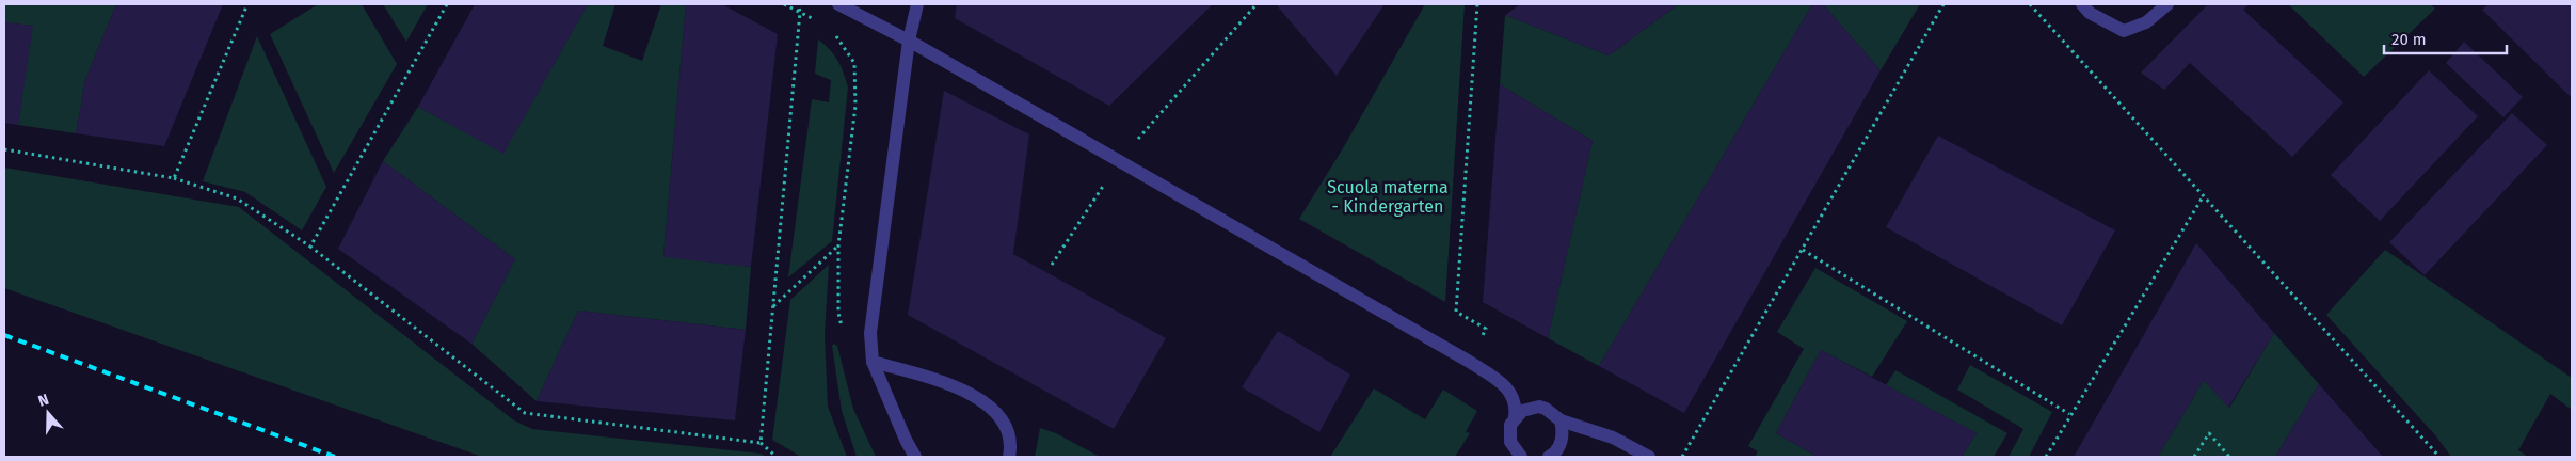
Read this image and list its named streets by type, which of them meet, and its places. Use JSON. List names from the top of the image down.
{
  "parks": ["Scuola materna - Kindergarten"],
  "scale_bar": "20 m",
  "north": "top"
}
